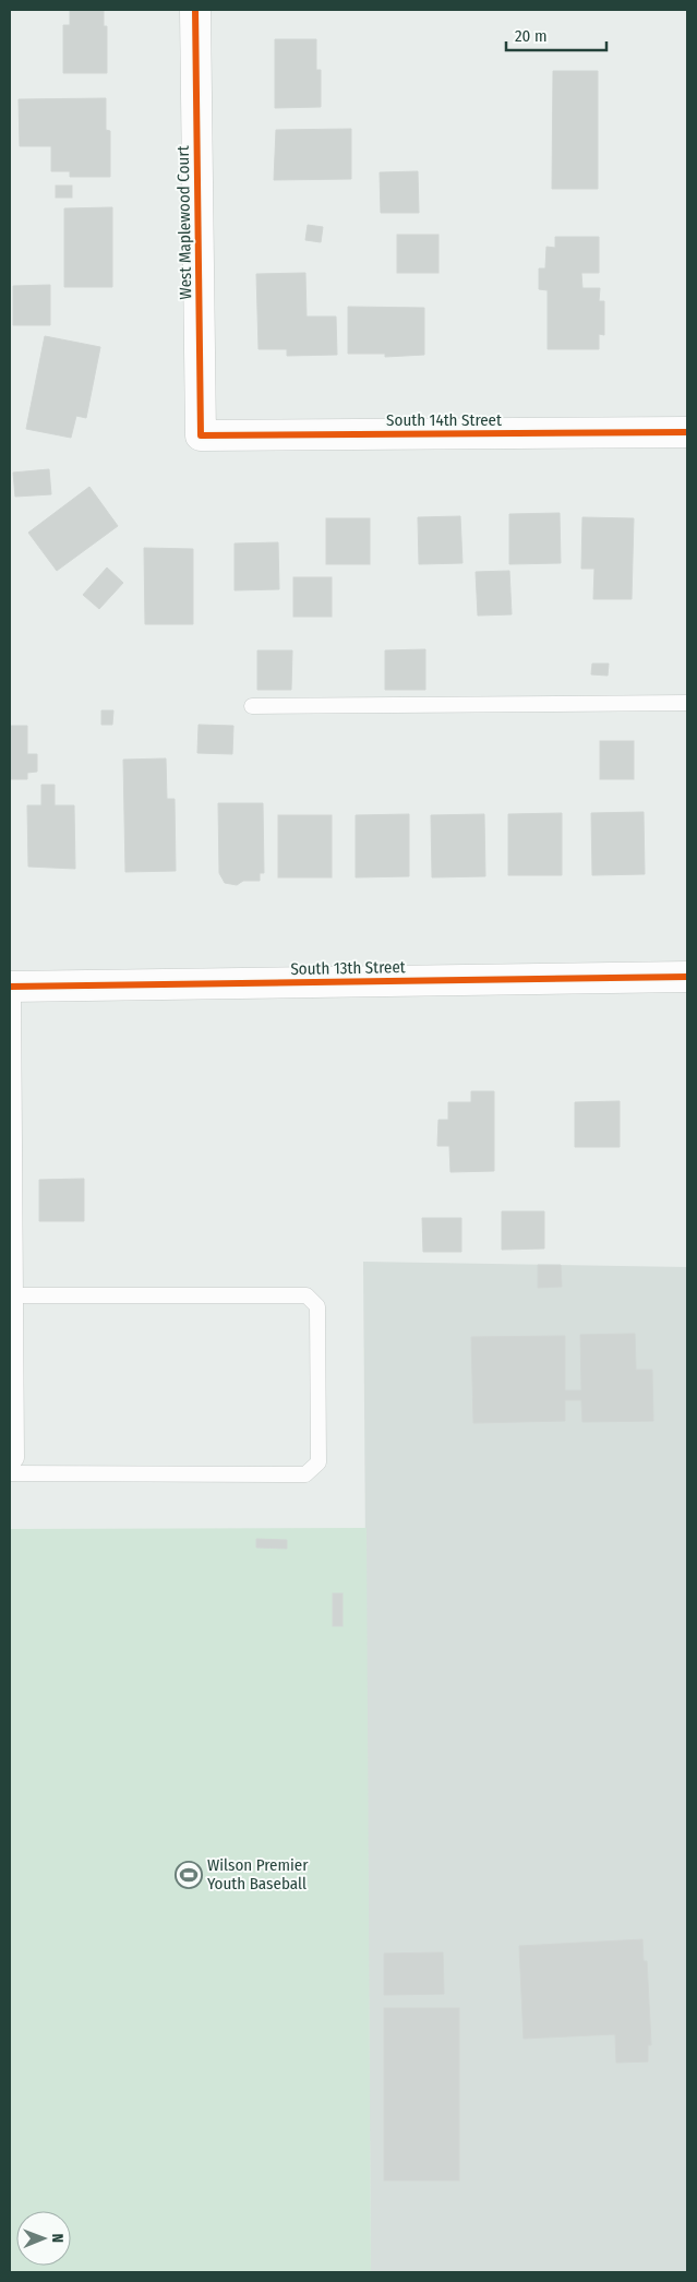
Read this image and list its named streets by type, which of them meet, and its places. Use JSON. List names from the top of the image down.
{
  "streets": {
    "street": ["West Maplewood Court", "South 14th Street", "South 13th Street"]
  },
  "crossings": [
    ["West Maplewood Court", "South 14th Street"]
  ],
  "places": {
    "sports": ["Wilson Premier Youth Baseball"]
  },
  "scale_bar": "20 m",
  "north": "right"
}
